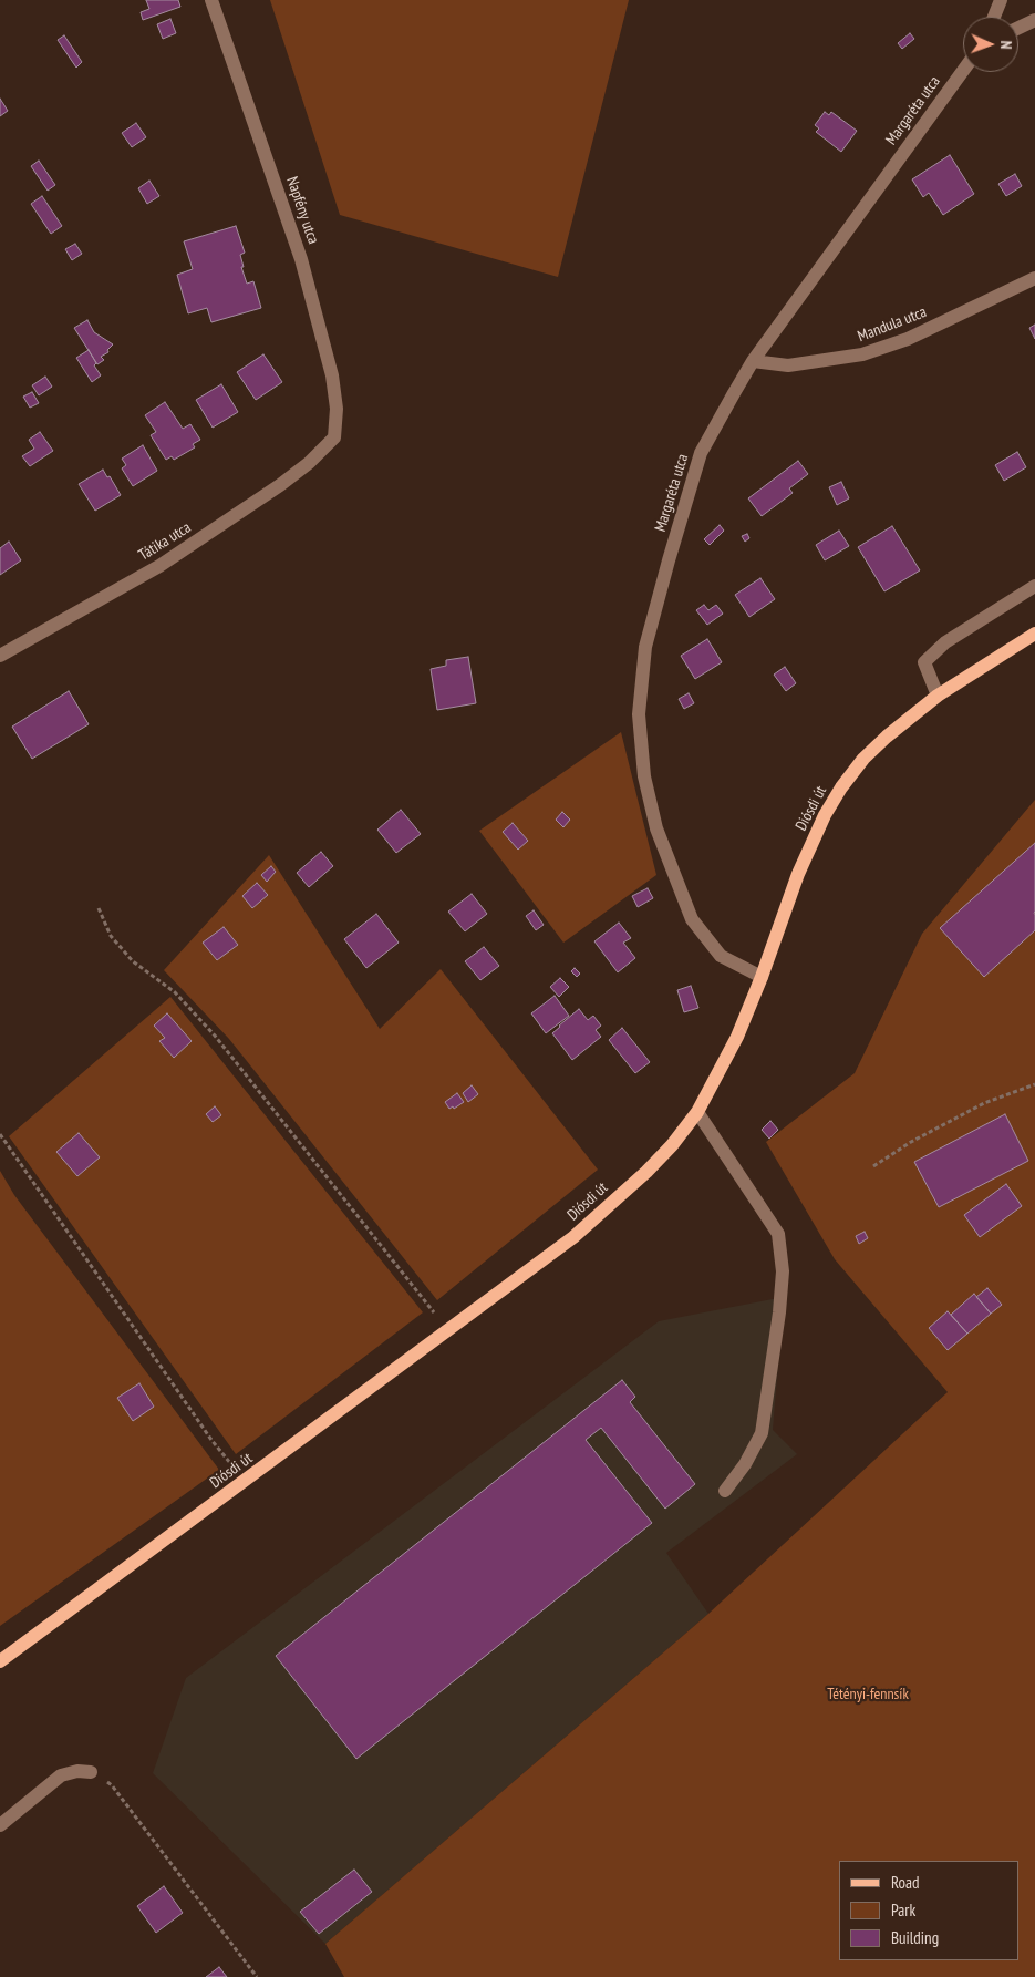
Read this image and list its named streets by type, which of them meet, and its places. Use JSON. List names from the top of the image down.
{
  "streets": {
    "main road": ["Diósdi út"],
    "street": [
      "Margaréta utca",
      "Napfény utca",
      "Mandula utca",
      "Tátika utca"
    ]
  },
  "crossings": [
    ["Margaréta utca", "Mandula utca"],
    ["Margaréta utca", "Diósdi út"],
    ["Napfény utca", "Tátika utca"]
  ],
  "parks": ["Tétényi-fennsík"],
  "legend": ["Road", "Park", "Building"],
  "north": "right"
}
